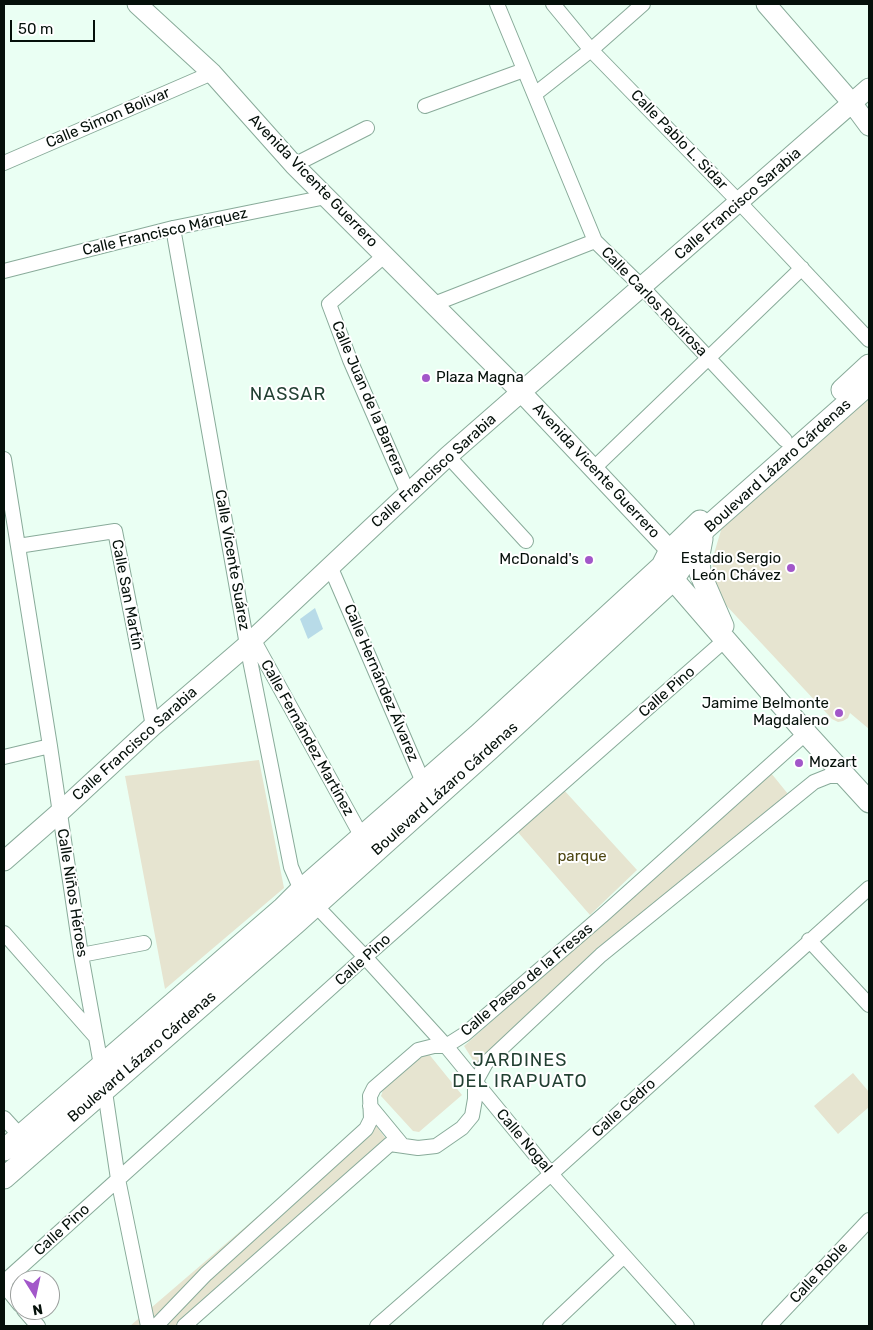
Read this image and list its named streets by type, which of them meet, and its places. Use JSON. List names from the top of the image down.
{
  "streets": {
    "main road": ["Avenida Vicente Guerrero", "Boulevard Lázaro Cárdenas"],
    "street": [
      "Calle Simon Bolivar",
      "Calle Pablo L. Sidar",
      "Calle Francisco Sarabia",
      "Calle Francisco Márquez",
      "Calle Carlos Rovirosa",
      "Calle Juan de la Barrera",
      "Calle Vicente Suárez",
      "Calle San Martín",
      "Calle Hernández Álvarez",
      "Calle Pino",
      "Calle Fernández Martínez",
      "Calle Niños Héroes",
      "Calle Paseo de la Fresas",
      "Calle Cedro",
      "Calle Nogal",
      "Calle Roble"
    ]
  },
  "crossings": [
    ["Calle Simon Bolivar", "Avenida Vicente Guerrero"],
    ["Calle Pablo L. Sidar", "Calle Francisco Sarabia"],
    ["Avenida Vicente Guerrero", "Calle Francisco Sarabia"],
    ["Avenida Vicente Guerrero", "Calle Francisco Márquez"],
    ["Avenida Vicente Guerrero", "Calle Juan de la Barrera"],
    ["Avenida Vicente Guerrero", "Boulevard Lázaro Cárdenas"],
    ["Avenida Vicente Guerrero", "Calle Pino"],
    ["Avenida Vicente Guerrero", "Calle Paseo de la Fresas"],
    ["Calle Francisco Sarabia", "Calle Carlos Rovirosa"],
    ["Calle Francisco Sarabia", "Calle Juan de la Barrera"],
    ["Calle Francisco Sarabia", "Calle Vicente Suárez"],
    ["Calle Francisco Sarabia", "Calle San Martín"],
    ["Calle Francisco Sarabia", "Calle Hernández Álvarez"],
    ["Calle Francisco Sarabia", "Calle Fernández Martínez"],
    ["Calle Francisco Sarabia", "Calle Niños Héroes"],
    ["Calle Francisco Márquez", "Calle Vicente Suárez"],
    ["Calle Carlos Rovirosa", "Boulevard Lázaro Cárdenas"],
    ["Boulevard Lázaro Cárdenas", "Calle Vicente Suárez"],
    ["Boulevard Lázaro Cárdenas", "Calle Hernández Álvarez"],
    ["Boulevard Lázaro Cárdenas", "Calle Fernández Martínez"],
    ["Boulevard Lázaro Cárdenas", "Calle Niños Héroes"],
    ["Boulevard Lázaro Cárdenas", "Calle Nogal"],
    ["Calle Vicente Suárez", "Calle Fernández Martínez"],
    ["Calle Vicente Suárez", "Calle Nogal"],
    ["Calle San Martín", "Calle Niños Héroes"],
    ["Calle Pino", "Calle Niños Héroes"],
    ["Calle Pino", "Calle Nogal"],
    ["Calle Paseo de la Fresas", "Calle Nogal"],
    ["Calle Cedro", "Calle Nogal"]
  ],
  "districts": ["NASSAR", "JARDINES DEL IRAPUATO"],
  "parks": ["parque"],
  "places": [
    "Plaza Magna",
    "McDonald's",
    "Estadio Sergio León Chávez",
    "Jamime Belmonte Magdaleno",
    "Mozart"
  ],
  "scale_bar": "50 m",
  "north": "bottom"
}
